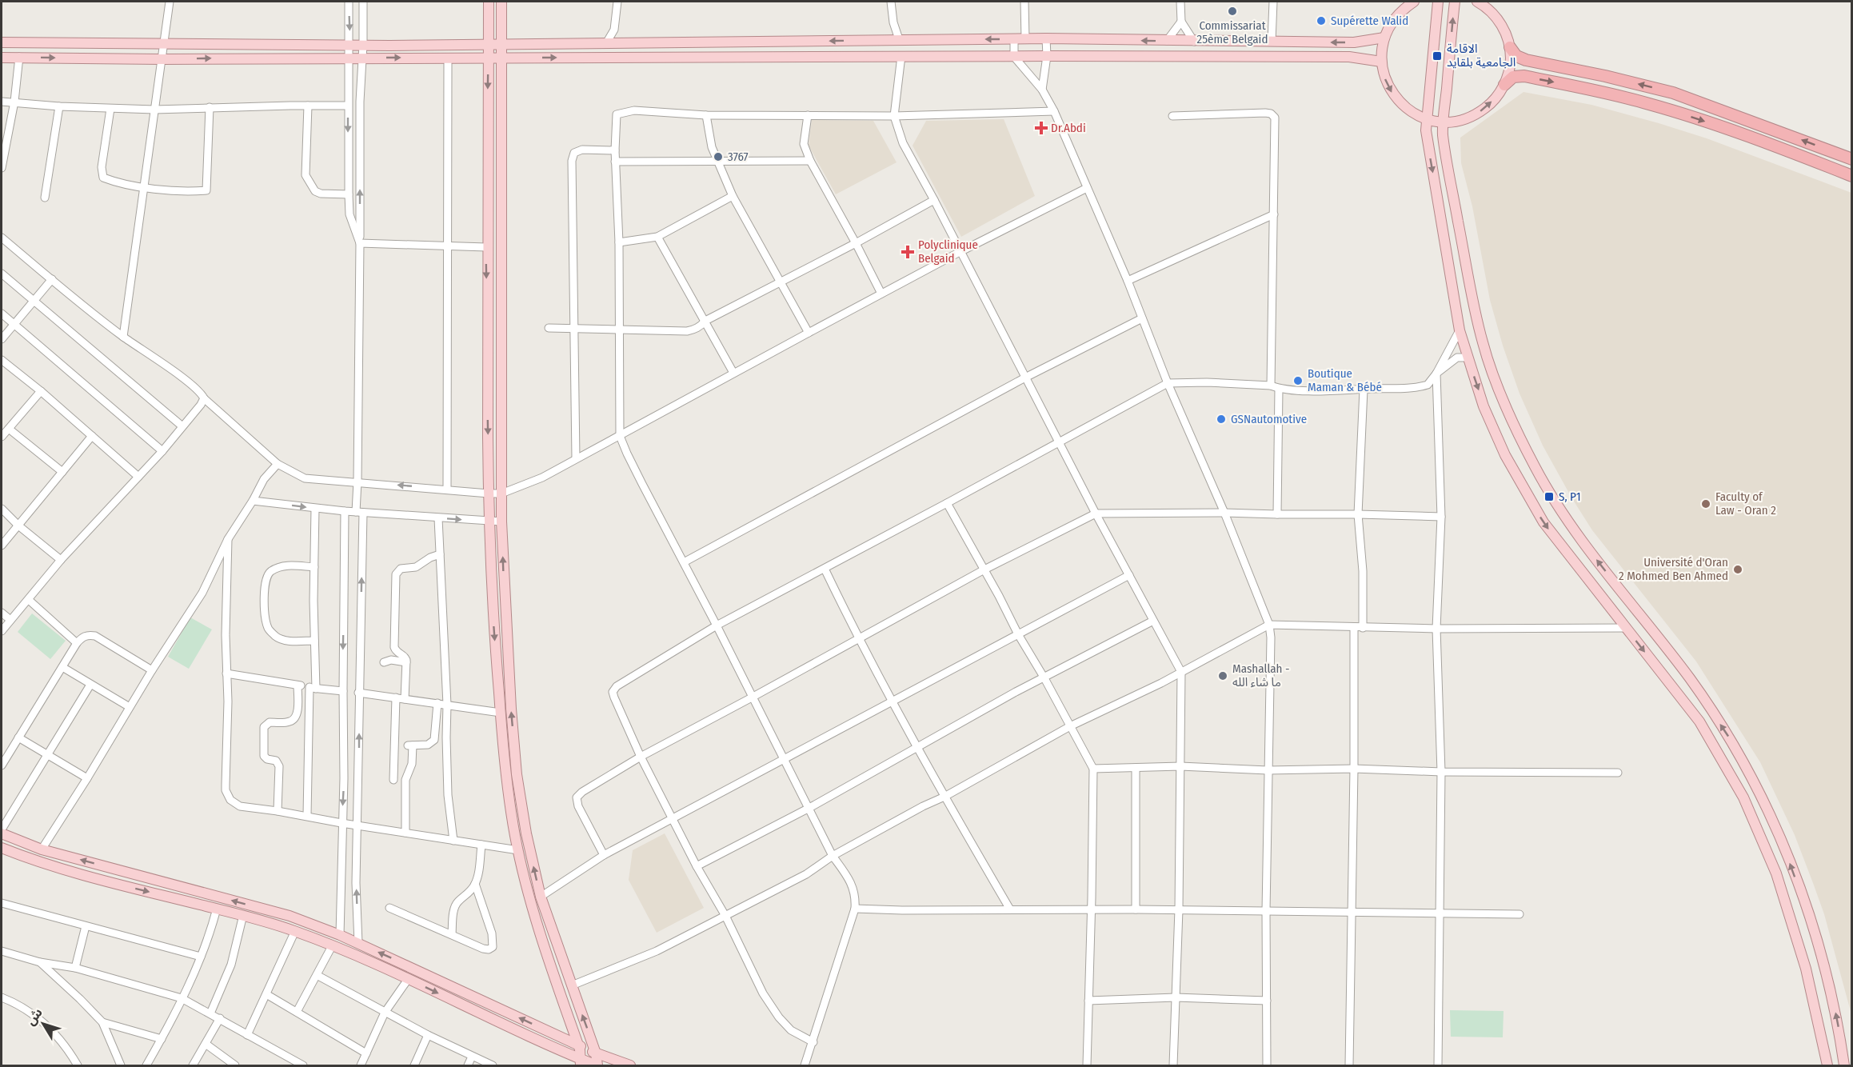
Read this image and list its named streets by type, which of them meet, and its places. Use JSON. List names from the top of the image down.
{
  "places": {
    "other": [
      "Commissariat 25ème Belgaid",
      "Supérette Walid",
      "3767",
      "Boutique Maman & Bébé",
      "GSNautomotive",
      "Faculty of Law - Oran 2",
      "Université d'Oran 2 Mohmed Ben Ahmed",
      "Mashallah - ما شاء الله"
    ],
    "transit": ["الاقامة الجامعية بلقايد", "S, P1"],
    "health": ["Dr.Abdi", "Polyclinique Belgaid"]
  },
  "north": "top left"
}
